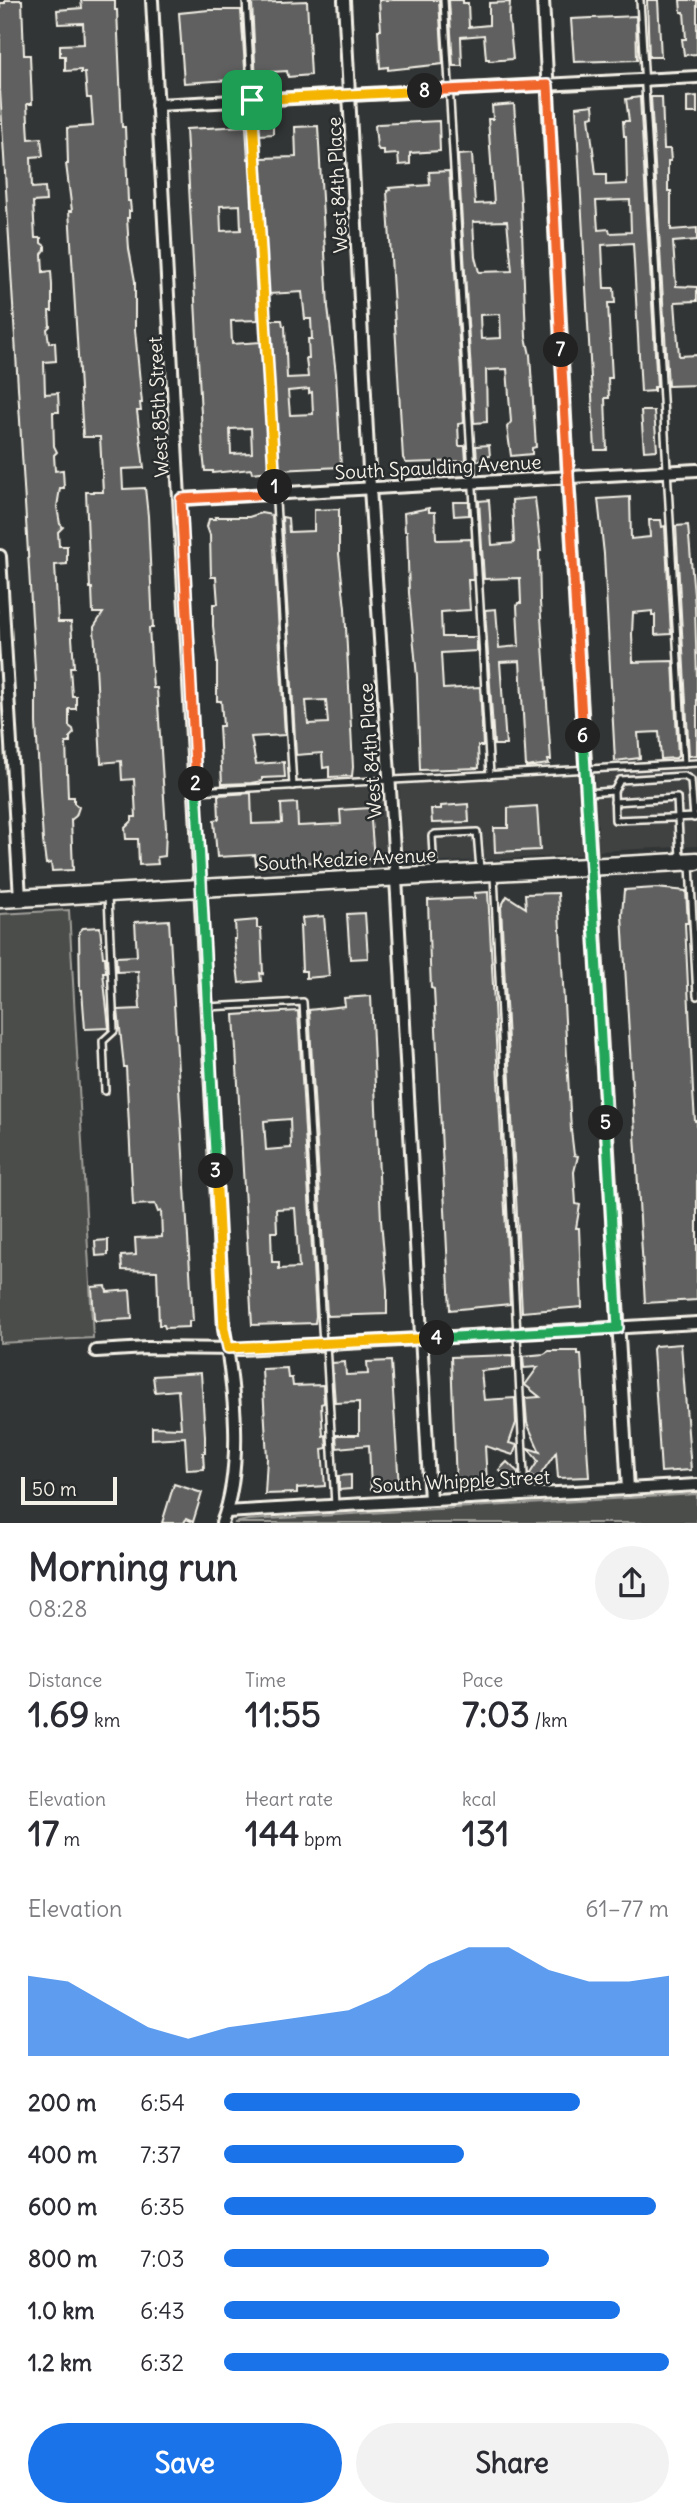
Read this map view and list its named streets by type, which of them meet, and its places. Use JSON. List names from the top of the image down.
{
  "streets": {
    "main road": ["South Kedzie Avenue"],
    "street": [
      "West 84th Place",
      "West 85th Street",
      "South Spaulding Avenue",
      "South Whipple Street"
    ]
  },
  "crossings": [
    ["West 84th Place", "South Spaulding Avenue"],
    ["West 84th Place", "South Kedzie Avenue"],
    ["West 84th Place", "South Whipple Street"],
    ["West 85th Street", "South Spaulding Avenue"],
    ["West 85th Street", "South Kedzie Avenue"],
    ["West 85th Street", "South Whipple Street"]
  ],
  "scale_bar": "50 m",
  "page": {
    "pins": [
      "8",
      "7",
      "1",
      "6",
      "2",
      "5",
      "3",
      "4"
    ],
    "scale": "50 m",
    "heading": ["Morning run", "08:28"],
    "stats": [
      ["Distance", "1.69 km"],
      ["Time", "11:55"],
      ["Pace", "7:03 /km"],
      ["Elevation", "17 m"],
      ["Heart rate", "144 bpm"],
      ["kcal", "131"]
    ],
    "chart": ["Elevation", "61–77 m"],
    "list": [
      {
        "name": "200 m",
        "note": "6:54"
      },
      {
        "name": "400 m",
        "note": "7:37"
      },
      {
        "name": "600 m",
        "note": "6:35"
      },
      {
        "name": "800 m",
        "note": "7:03"
      },
      {
        "name": "1.0 km",
        "note": "6:43"
      },
      {
        "name": "1.2 km",
        "note": "6:32"
      }
    ],
    "buttons": ["Save", "Share"]
  }
}
